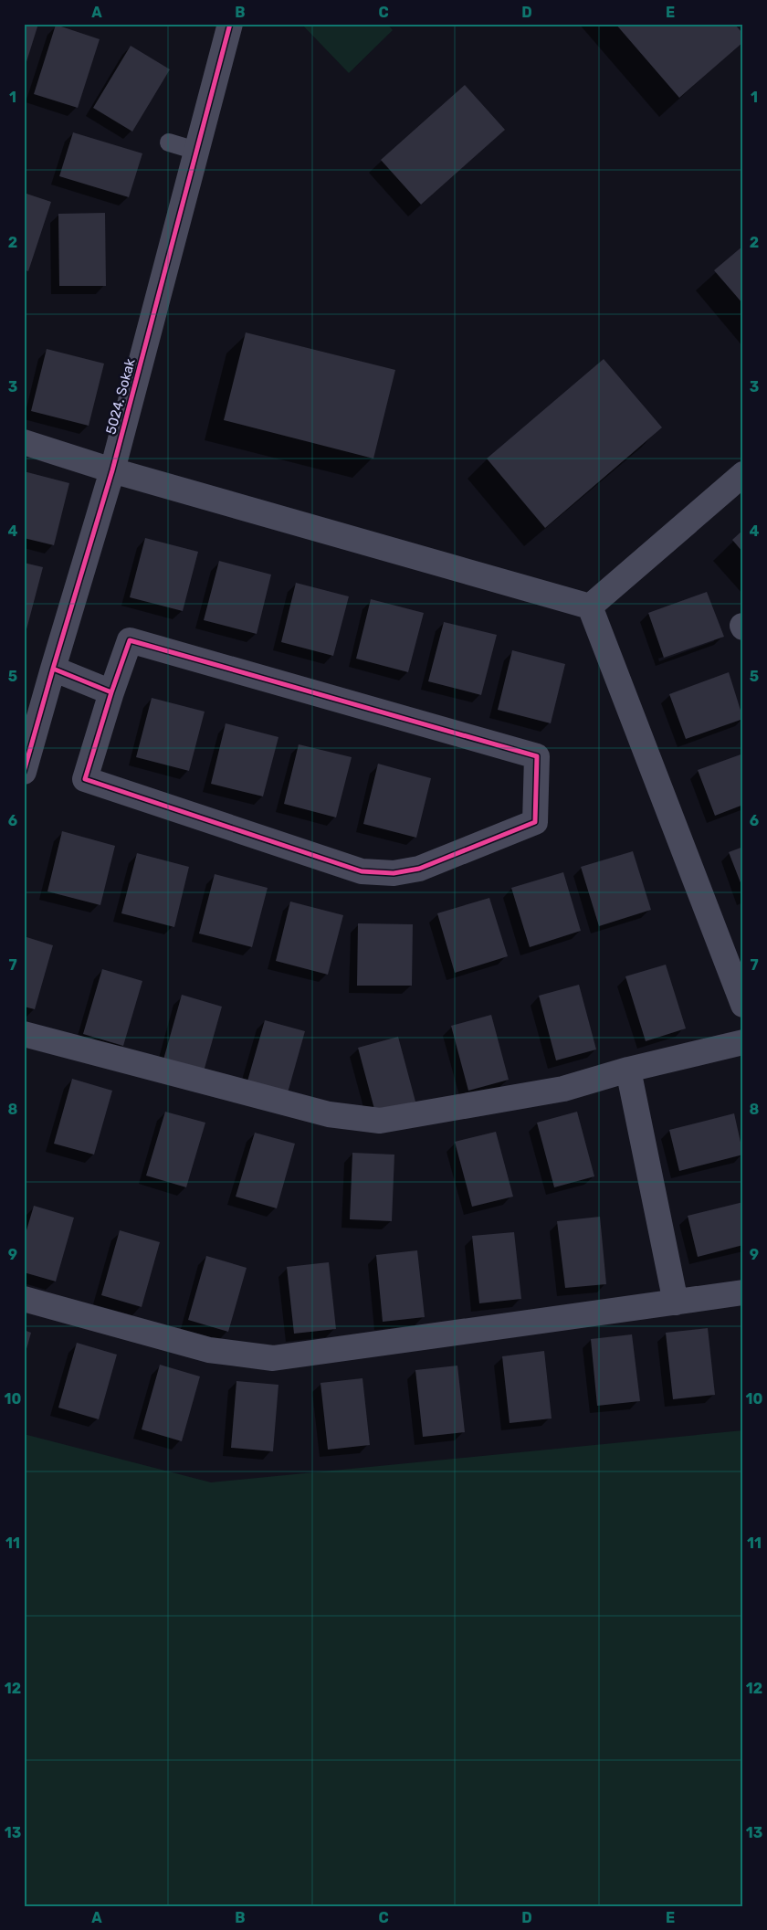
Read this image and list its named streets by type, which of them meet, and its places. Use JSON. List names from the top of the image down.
{
  "streets": {
    "street": ["5024. Sokak"]
  },
  "grid": {
    "columns": [
      "A",
      "B",
      "C",
      "D",
      "E"
    ],
    "rows": [
      "1",
      "2",
      "3",
      "4",
      "5",
      "6",
      "7",
      "8",
      "9",
      "10",
      "11",
      "12",
      "13"
    ]
  }
}
